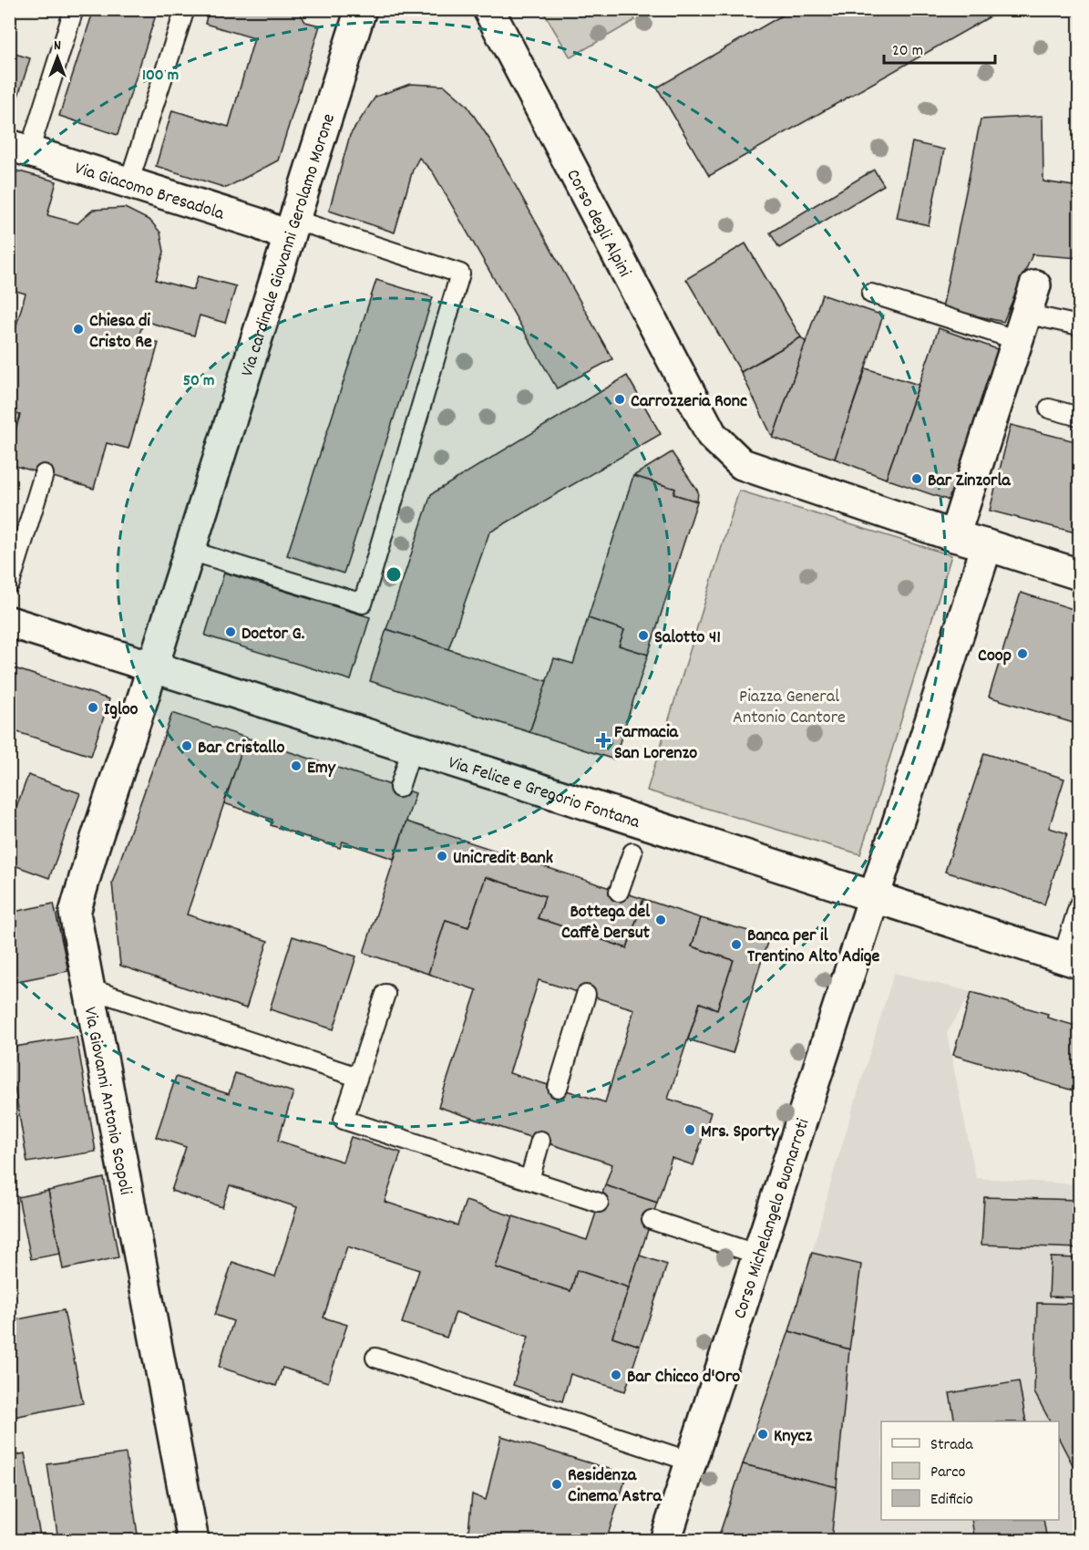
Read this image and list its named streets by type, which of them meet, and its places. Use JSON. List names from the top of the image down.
{
  "streets": {
    "street": [
      "Via Giacomo Bresadola",
      "Corso degli Alpini",
      "Via cardinale Giovanni Gerolamo Morone",
      "Via Felice e Gregorio Fontana",
      "Via Giovanni Antonio Scopoli",
      "Corso Michelangelo Buonarroti"
    ]
  },
  "crossings": [
    ["Via Giacomo Bresadola", "Via cardinale Giovanni Gerolamo Morone"],
    ["Via cardinale Giovanni Gerolamo Morone", "Via Felice e Gregorio Fontana"],
    ["Via cardinale Giovanni Gerolamo Morone", "Via Giovanni Antonio Scopoli"],
    ["Via Felice e Gregorio Fontana", "Via Giovanni Antonio Scopoli"],
    ["Via Felice e Gregorio Fontana", "Corso Michelangelo Buonarroti"]
  ],
  "parks": ["Piazza General Antonio Cantore"],
  "places": {
    "other": [
      "Chiesa di Cristo Re",
      "Carrozzeria Ronc",
      "Bar Zinzorla",
      "Doctor G.",
      "Salotto 41",
      "Coop",
      "Igloo",
      "Bar Cristallo",
      "Emy",
      "UniCredit Bank",
      "Bottega del Caffè Dersut",
      "Banca per il Trentino Alto Adige",
      "Mrs. Sporty",
      "Bar Chicco d'Oro",
      "Knycz",
      "Residenza Cinema Astra"
    ],
    "health": ["Farmacia San Lorenzo"]
  },
  "legend": ["Strada", "Parco", "Edificio"],
  "scale_bar": "20 m",
  "north": "top",
  "rings": ["100 m", "50 m"]
}
